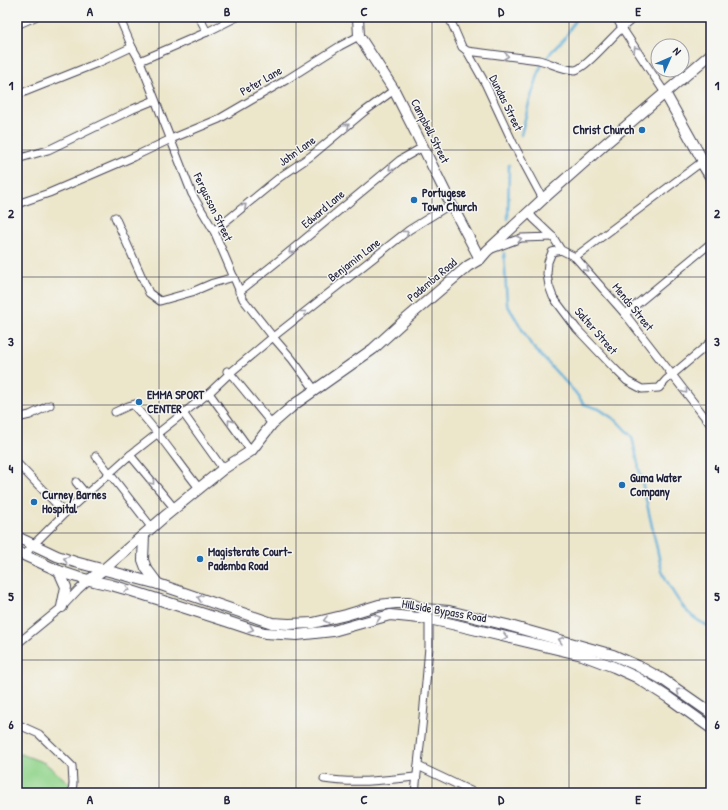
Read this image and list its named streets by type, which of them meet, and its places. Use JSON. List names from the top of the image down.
{
  "streets": {
    "main road": ["Campbell Street", "Pademba Road", "Hillside Bypass Road"],
    "street": [
      "Peter Lane",
      "Dundas Street",
      "John Lane",
      "Fergusson Street",
      "Edward Lane",
      "Benjamin Lane",
      "Mends Street",
      "Salter Street"
    ]
  },
  "crossings": [
    ["Peter Lane", "Campbell Street"],
    ["Peter Lane", "Fergusson Street"],
    ["Dundas Street", "Pademba Road"],
    ["Campbell Street", "John Lane"],
    ["Campbell Street", "Edward Lane"],
    ["Campbell Street", "Benjamin Lane"],
    ["Campbell Street", "Pademba Road"],
    ["John Lane", "Fergusson Street"],
    ["Fergusson Street", "Edward Lane"],
    ["Fergusson Street", "Benjamin Lane"],
    ["Fergusson Street", "Pademba Road"],
    ["Benjamin Lane", "Hillside Bypass Road"],
    ["Pademba Road", "Hillside Bypass Road"],
    ["Mends Street", "Salter Street"]
  ],
  "one_way": [
    "John Lane",
    "Edward Lane",
    "Benjamin Lane",
    "Mends Street"
  ],
  "places": [
    "Christ Church",
    "Portugese Town Church",
    "EMMA SPORT CENTER",
    "Guma Water Company",
    "Curney Barnes Hospital",
    "Magisterate Court- Pademba Road"
  ],
  "north": "top right",
  "grid": {
    "columns": [
      "A",
      "B",
      "C",
      "D",
      "E"
    ],
    "rows": [
      "1",
      "2",
      "3",
      "4",
      "5",
      "6"
    ]
  }
}
